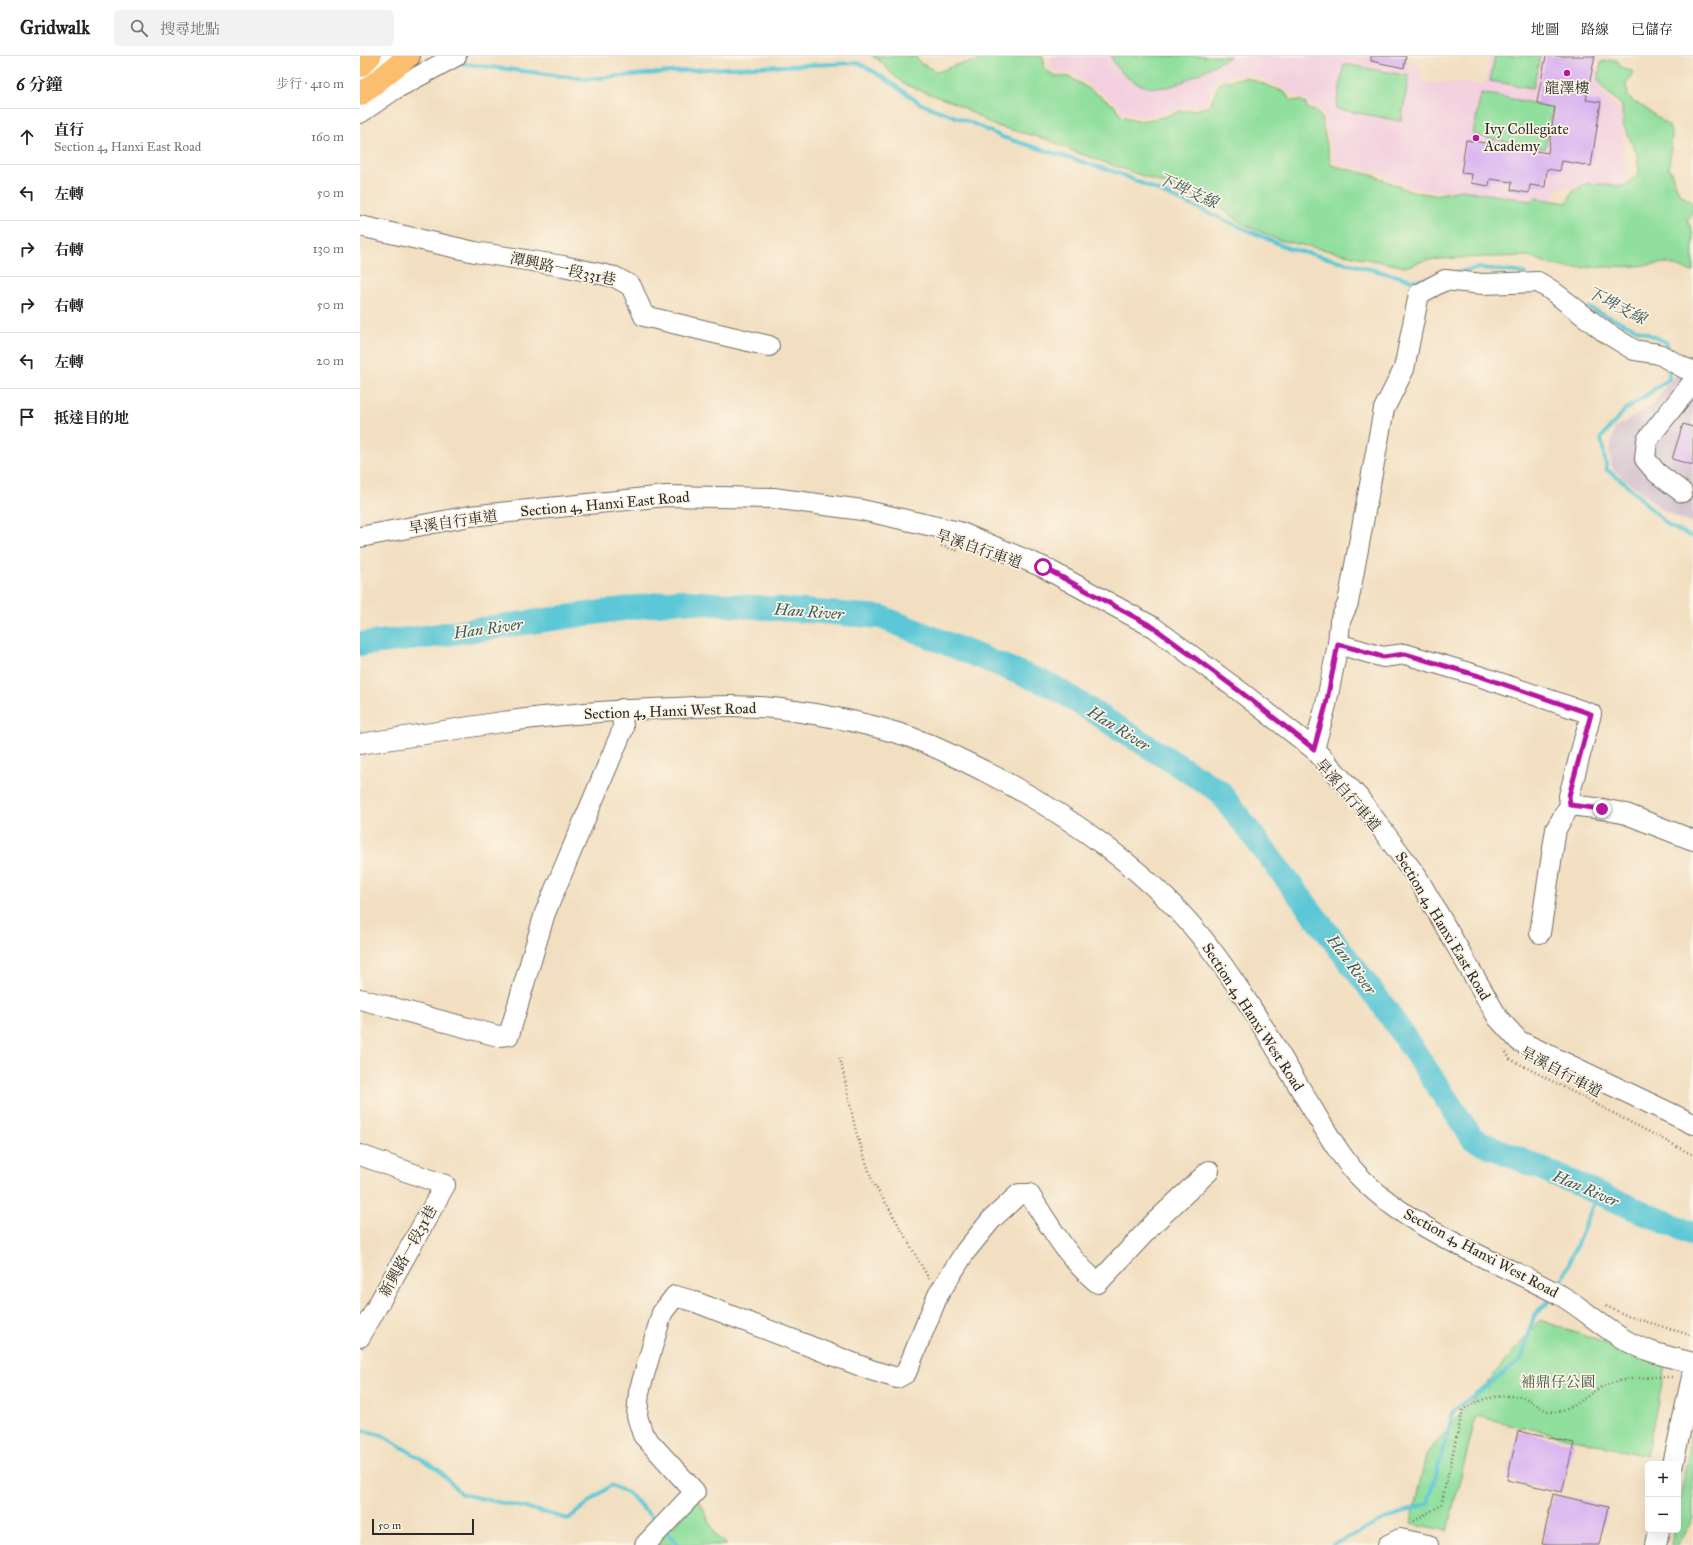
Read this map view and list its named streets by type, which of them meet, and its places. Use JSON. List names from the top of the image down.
{
  "streets": {
    "street": [
      "潭興路一段331巷",
      "Section 4, Hanxi East Road",
      "Section 4, Hanxi West Road",
      "新興路一段31巷"
    ],
    "path": ["旱溪自行車道"]
  },
  "water": ["下埤支線", "Han River"],
  "parks": ["補鼎仔公園"],
  "places": ["龍澤樓", "Ivy Collegiate Academy"],
  "scale_bar": "50 m",
  "page": {
    "header": "Gridwalk",
    "search": "搜尋地點",
    "nav": ["地圖", "路線", "已儲存"],
    "heading": ["6 分鐘", "步行 · 410 m"],
    "list": [
      ["直行", "Section 4, Hanxi East Road", "160 m"],
      ["左轉", "50 m"],
      ["右轉", "130 m"],
      ["右轉", "50 m"],
      ["左轉", "20 m"],
      "抵達目的地"
    ],
    "map_buttons": ["+", "−"],
    "scale": "50 m"
  }
}
